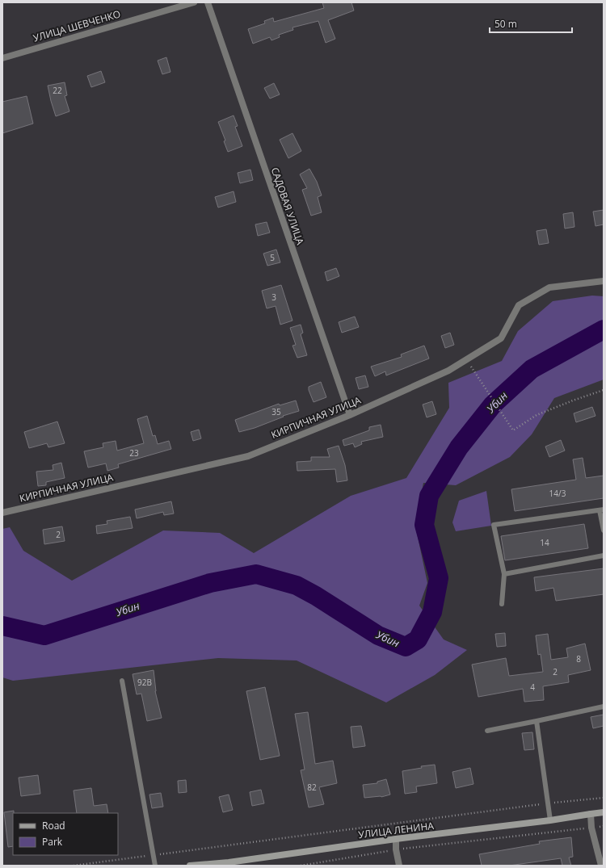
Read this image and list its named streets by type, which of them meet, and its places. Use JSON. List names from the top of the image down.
{
  "streets": {
    "street": [
      "УЛИЦА ШЕВЧЕНКО",
      "САДОВАЯ УЛИЦА",
      "КИРПИЧНАЯ УЛИЦА",
      "УЛИЦА ЛЕНИНА"
    ]
  },
  "crossings": [
    ["САДОВАЯ УЛИЦА", "КИРПИЧНАЯ УЛИЦА"]
  ],
  "water": ["Убин"],
  "house_numbers": [
    "22",
    "5",
    "3",
    "35",
    "23",
    "14/3",
    "2",
    "14",
    "8",
    "2",
    "92В",
    "4",
    "82"
  ],
  "legend": ["Road", "Park"],
  "scale_bar": "50 m"
}
